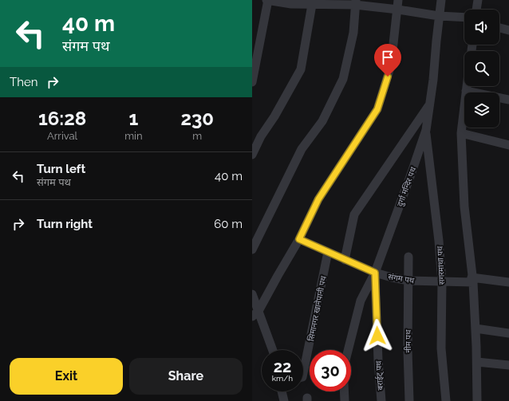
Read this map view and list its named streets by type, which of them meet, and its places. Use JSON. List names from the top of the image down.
{
  "streets": {
    "street": [
      "दुर्गा मन्दिर पथ",
      "सगरमाथा पथ",
      "संगम पथ",
      "सिमानगर खानेपानी पथ",
      "नीम पथ",
      "बराईट् पथ"
    ]
  },
  "crossings": [
    ["दुर्गा मन्दिर पथ", "सगरमाथा पथ"],
    ["दुर्गा मन्दिर पथ", "संगम पथ"],
    ["दुर्गा मन्दिर पथ", "बराईट् पथ"],
    ["सगरमाथा पथ", "संगम पथ"],
    ["संगम पथ", "सिमानगर खानेपानी पथ"],
    ["संगम पथ", "नीम पथ"],
    ["संगम पथ", "बराईट् पथ"]
  ],
  "page": {
    "turn": ["40 m", "संगम पथ"],
    "then": "Then",
    "eta": [
      "16:28",
      "Arrival",
      "1",
      "min",
      "230",
      "m"
    ],
    "list": [
      {
        "name": "Turn left",
        "note": "संगम पथ",
        "value": "40 m"
      },
      {
        "name": "Turn right",
        "value": "60 m"
      }
    ],
    "speed": "22 km/h",
    "limit": "30",
    "buttons": ["Exit", "Share"]
  }
}
